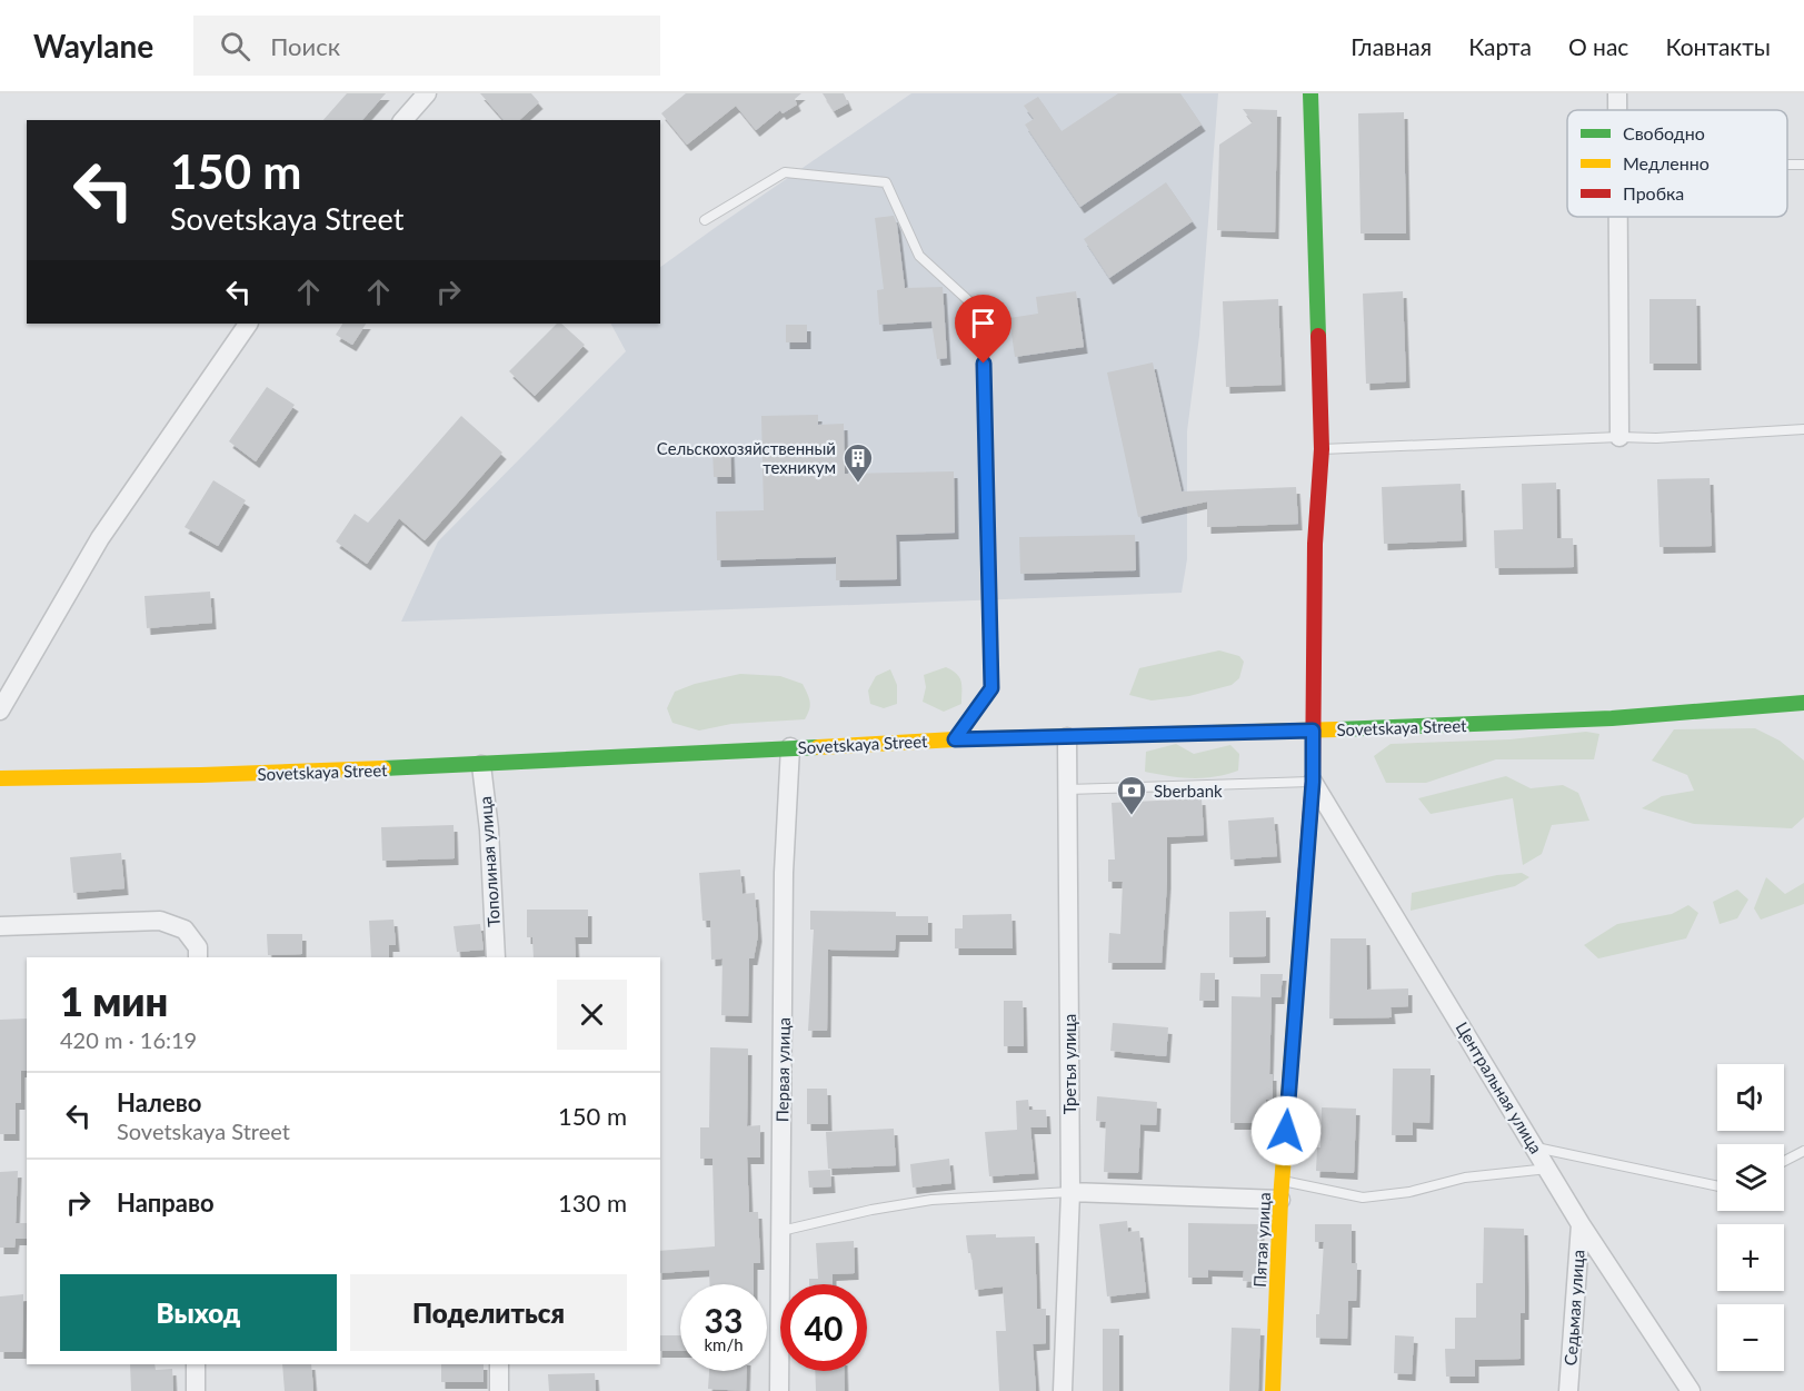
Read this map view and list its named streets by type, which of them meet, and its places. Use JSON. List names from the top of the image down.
{
  "streets": {
    "main road": ["Sovetskaya Street", "Пятая улица"],
    "street": [
      "Тополиная улица",
      "Третья улица",
      "Первая улица",
      "Центральная улица",
      "Седьмая улица"
    ]
  },
  "crossings": [
    ["Sovetskaya Street", "Тополиная улица"],
    ["Sovetskaya Street", "Третья улица"],
    ["Sovetskaya Street", "Первая улица"],
    ["Sovetskaya Street", "Пятая улица"],
    ["Центральная улица", "Пятая улица"],
    ["Центральная улица", "Седьмая улица"]
  ],
  "places": {
    "building": ["Сельскохозяйственный техникум"],
    "bank": ["Sberbank"]
  },
  "legend": ["Свободно", "Медленно", "Пробка"],
  "page": {
    "header": "Waylane",
    "search": "Поиск",
    "nav": [
      "Главная",
      "Карта",
      "О нас",
      "Контакты"
    ],
    "turn": ["150 m", "Sovetskaya Street"],
    "heading": ["1 мин", "420 m · 16:19"],
    "map_buttons": ["+", "−"],
    "list": [
      {
        "name": "Налево",
        "note": "Sovetskaya Street",
        "value": "150 m"
      },
      {
        "name": "Направо",
        "value": "130 m"
      }
    ],
    "buttons": ["Выход", "Поделиться"],
    "speed": "33 km/h",
    "limit": "40"
  }
}
